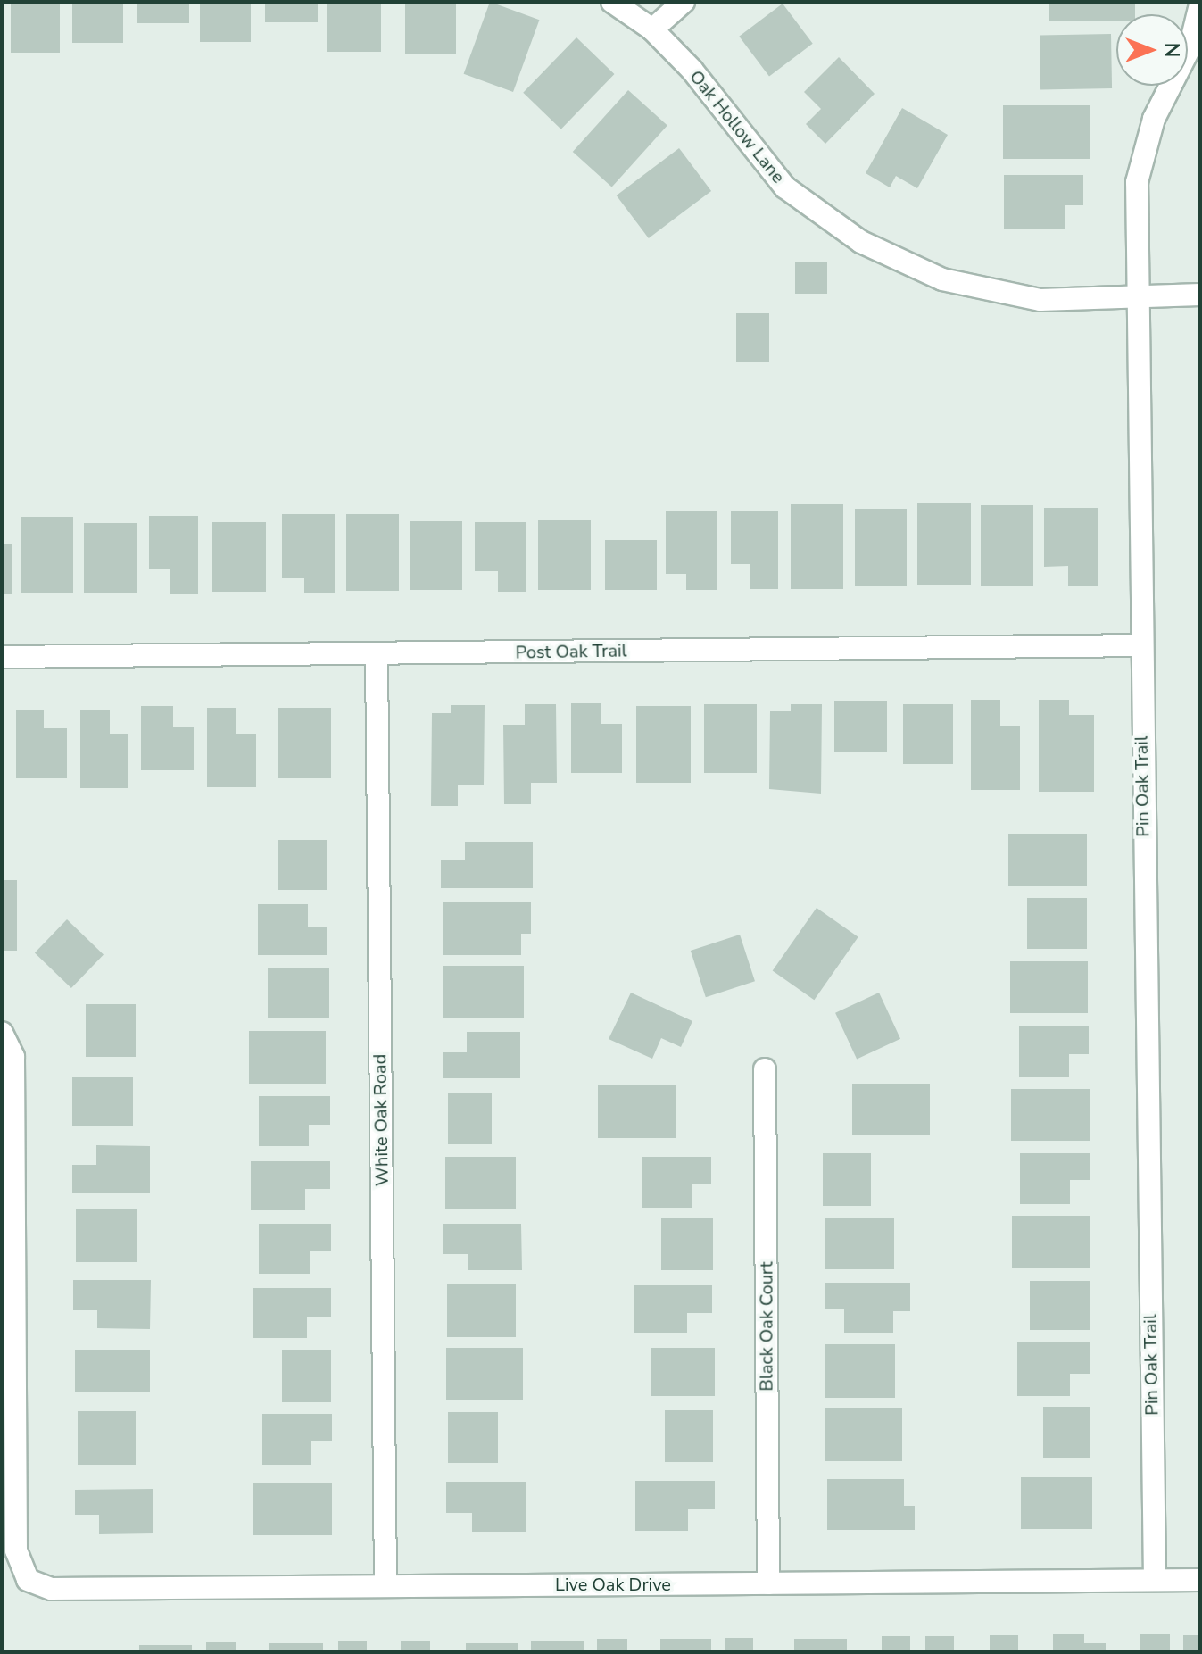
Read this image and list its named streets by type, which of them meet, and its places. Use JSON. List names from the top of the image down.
{
  "streets": {
    "street": [
      "Oak Hollow Lane",
      "Post Oak Trail",
      "Pin Oak Trail",
      "White Oak Road",
      "Black Oak Court",
      "Live Oak Drive"
    ]
  },
  "crossings": [
    ["Oak Hollow Lane", "Pin Oak Trail"],
    ["Post Oak Trail", "Pin Oak Trail"],
    ["Post Oak Trail", "White Oak Road"],
    ["Pin Oak Trail", "Live Oak Drive"],
    ["White Oak Road", "Live Oak Drive"],
    ["Black Oak Court", "Live Oak Drive"]
  ],
  "north": "right"
}
